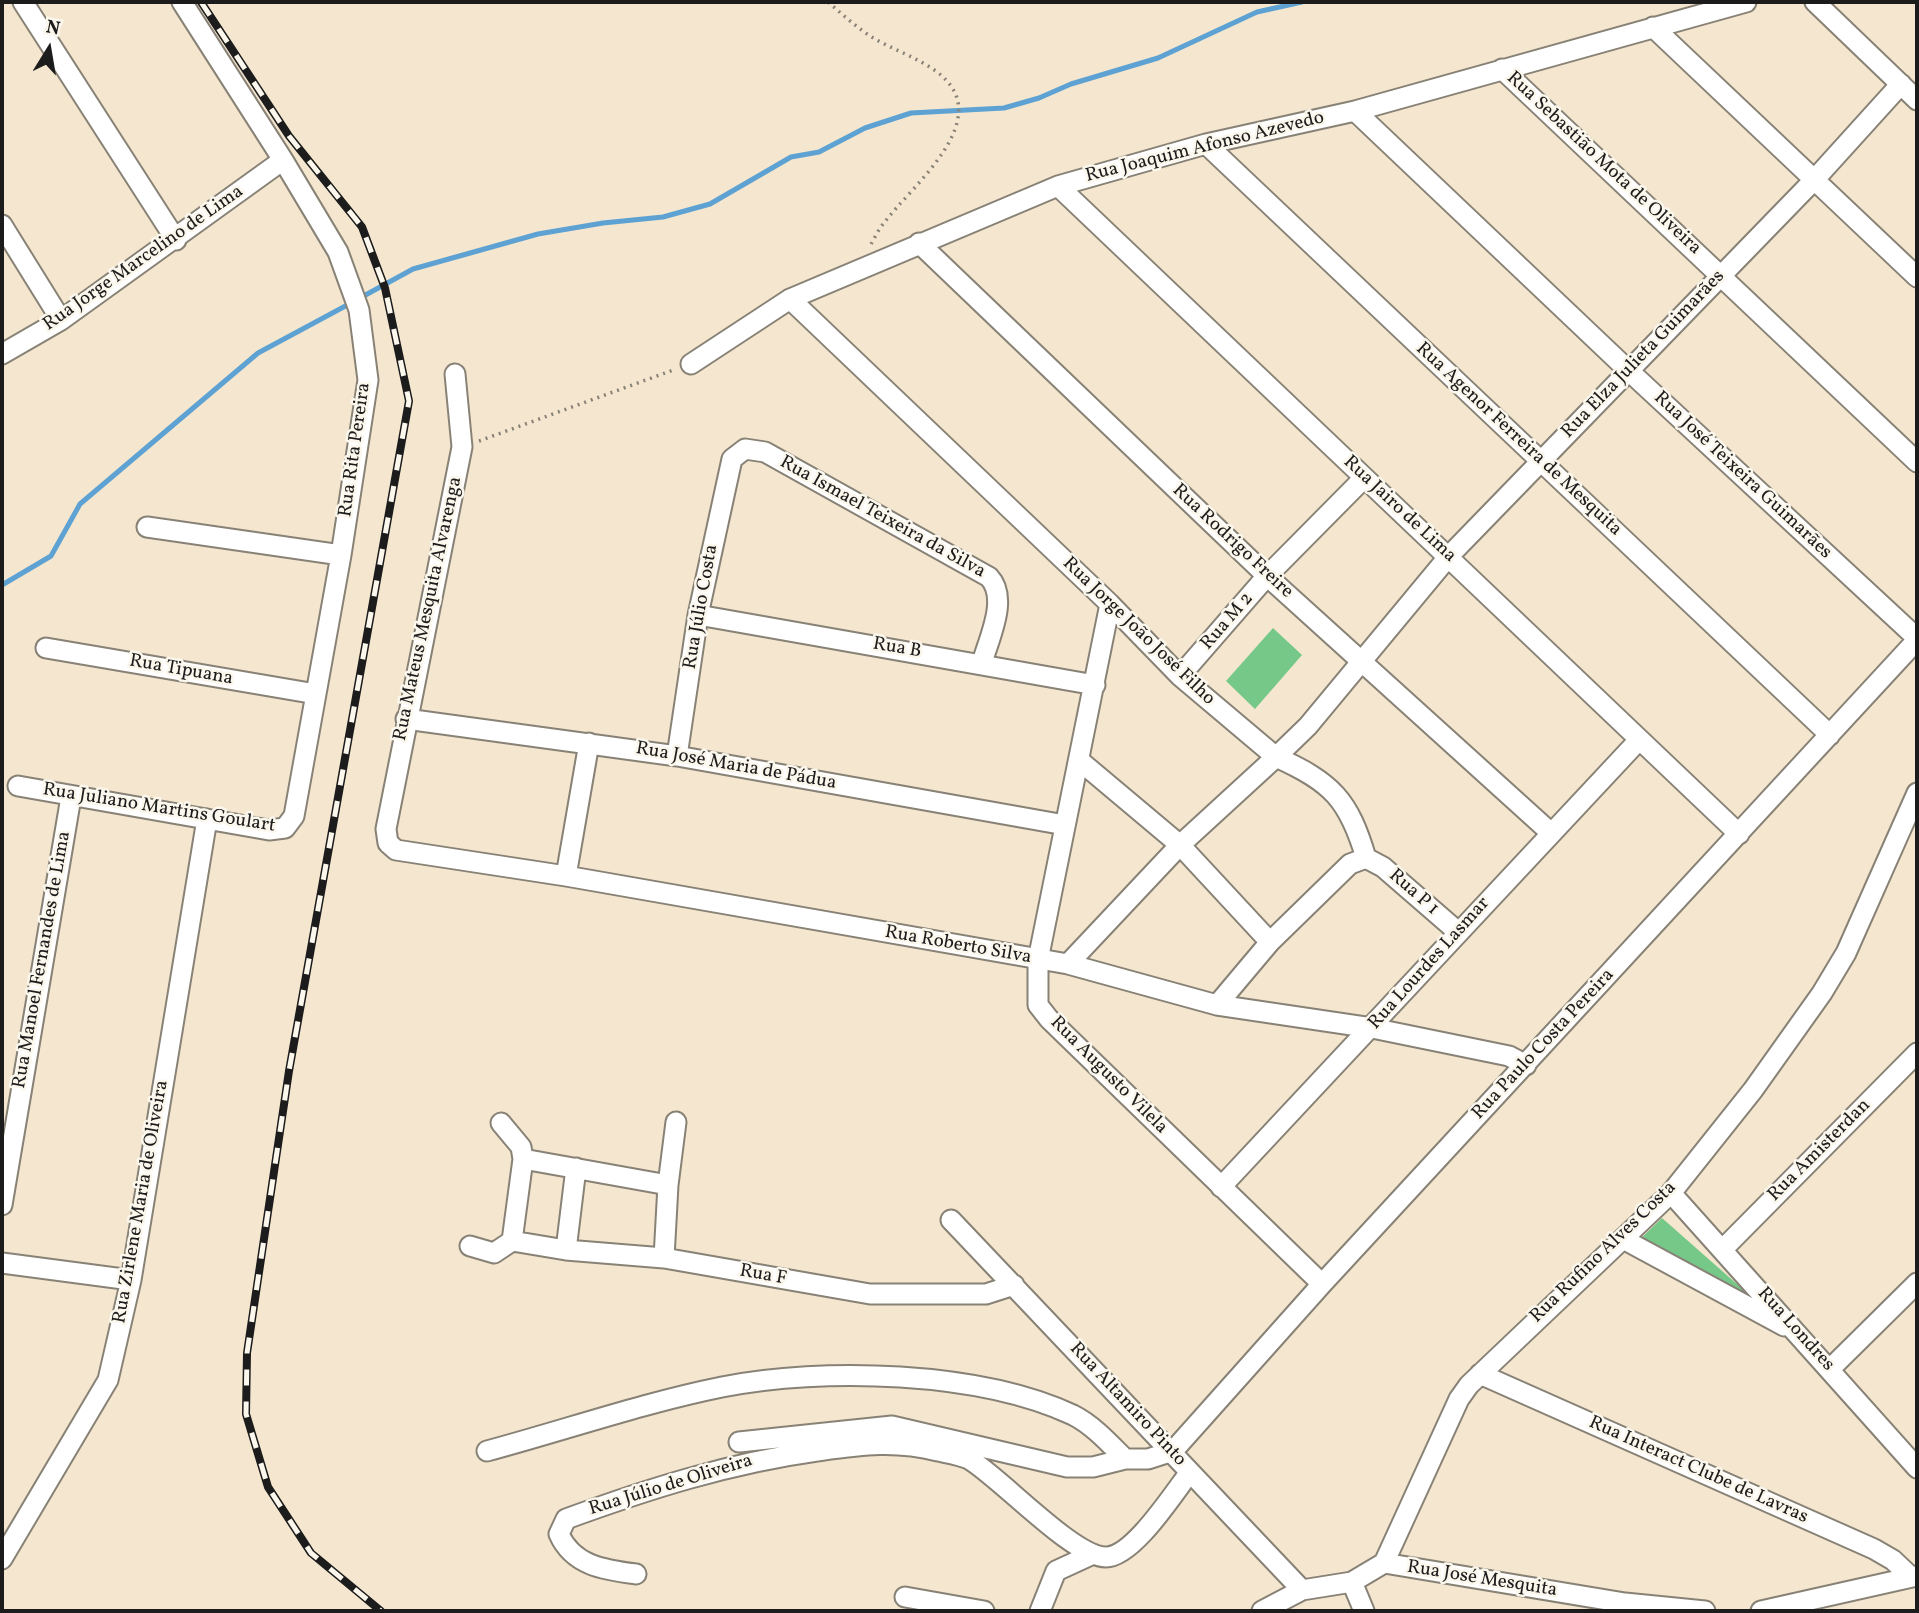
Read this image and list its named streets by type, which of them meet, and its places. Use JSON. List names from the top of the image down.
{
  "streets": {
    "street": [
      "Rua Joaquim Afonso Azevedo",
      "Rua Sebastião Mota de Oliveira",
      "Rua Jorge Marcelino de Lima",
      "Rua Elza Julieta Guimarães",
      "Rua Agenor Ferreira de Mesquita",
      "Rua Rita Pereira",
      "Rua José Teixeira Guimarães",
      "Rua Jairo de Lima",
      "Rua Ismael Teixeira da Silva",
      "Rua Rodrigo Freire",
      "Rua Júlio Costa",
      "Rua Mateus Mesquita Alvarenga",
      "Rua M 2",
      "Rua Jorge João José Filho",
      "Rua B",
      "Rua Tipuana",
      "Rua José Maria de Pádua",
      "Rua Juliano Martins Goulart",
      "Rua P 1",
      "Rua Roberto Silva",
      "Rua Manoel Fernandes de Lima",
      "Rua Lourdes Lasmar",
      "Rua Paulo Costa Pereira",
      "Rua Augusto Vilela",
      "Rua Amisterdan",
      "Rua Zirlene Maria de Oliveira",
      "Rua Rufino Alves Costa",
      "Rua F",
      "Rua Londres",
      "Rua Altamiro Pinto",
      "Rua Interact Clube de Lavras",
      "Rua Júlio de Oliveira",
      "Rua José Mesquita"
    ]
  },
  "crossings": [
    ["Rua Joaquim Afonso Azevedo", "Rua Sebastião Mota de Oliveira"],
    ["Rua Joaquim Afonso Azevedo", "Rua Agenor Ferreira de Mesquita"],
    ["Rua Joaquim Afonso Azevedo", "Rua José Teixeira Guimarães"],
    ["Rua Joaquim Afonso Azevedo", "Rua Jairo de Lima"],
    ["Rua Joaquim Afonso Azevedo", "Rua Rodrigo Freire"],
    ["Rua Joaquim Afonso Azevedo", "Rua Jorge João José Filho"],
    ["Rua Sebastião Mota de Oliveira", "Rua Elza Julieta Guimarães"],
    ["Rua Jorge Marcelino de Lima", "Rua Rita Pereira"],
    ["Rua Elza Julieta Guimarães", "Rua Agenor Ferreira de Mesquita"],
    ["Rua Elza Julieta Guimarães", "Rua José Teixeira Guimarães"],
    ["Rua Elza Julieta Guimarães", "Rua Jairo de Lima"],
    ["Rua Elza Julieta Guimarães", "Rua Rodrigo Freire"],
    ["Rua Elza Julieta Guimarães", "Rua Jorge João José Filho"],
    ["Rua Agenor Ferreira de Mesquita", "Rua Paulo Costa Pereira"],
    ["Rua Rita Pereira", "Rua Tipuana"],
    ["Rua Rita Pereira", "Rua Juliano Martins Goulart"],
    ["Rua José Teixeira Guimarães", "Rua Paulo Costa Pereira"],
    ["Rua Jairo de Lima", "Rua M 2"],
    ["Rua Jairo de Lima", "Rua Lourdes Lasmar"],
    ["Rua Jairo de Lima", "Rua Paulo Costa Pereira"],
    ["Rua Ismael Teixeira da Silva", "Rua Júlio Costa"],
    ["Rua Ismael Teixeira da Silva", "Rua B"],
    ["Rua Rodrigo Freire", "Rua M 2"],
    ["Rua Rodrigo Freire", "Rua Lourdes Lasmar"],
    ["Rua Júlio Costa", "Rua B"],
    ["Rua Júlio Costa", "Rua José Maria de Pádua"],
    ["Rua Mateus Mesquita Alvarenga", "Rua José Maria de Pádua"],
    ["Rua Mateus Mesquita Alvarenga", "Rua Roberto Silva"],
    ["Rua M 2", "Rua Jorge João José Filho"],
    ["Rua Jorge João José Filho", "Rua P 1"],
    ["Rua Jorge João José Filho", "Rua Augusto Vilela"],
    ["Rua B", "Rua Augusto Vilela"],
    ["Rua José Maria de Pádua", "Rua Augusto Vilela"],
    ["Rua Juliano Martins Goulart", "Rua Manoel Fernandes de Lima"],
    ["Rua Juliano Martins Goulart", "Rua Zirlene Maria de Oliveira"],
    ["Rua P 1", "Rua Lourdes Lasmar"],
    ["Rua Roberto Silva", "Rua Lourdes Lasmar"],
    ["Rua Roberto Silva", "Rua Paulo Costa Pereira"],
    ["Rua Roberto Silva", "Rua Augusto Vilela"],
    ["Rua Lourdes Lasmar", "Rua Augusto Vilela"],
    ["Rua Paulo Costa Pereira", "Rua Augusto Vilela"],
    ["Rua Paulo Costa Pereira", "Rua Altamiro Pinto"],
    ["Rua Amisterdan", "Rua Londres"],
    ["Rua Rufino Alves Costa", "Rua Londres"],
    ["Rua Rufino Alves Costa", "Rua Interact Clube de Lavras"],
    ["Rua Rufino Alves Costa", "Rua José Mesquita"],
    ["Rua F", "Rua Altamiro Pinto"]
  ],
  "north": "top"
}
